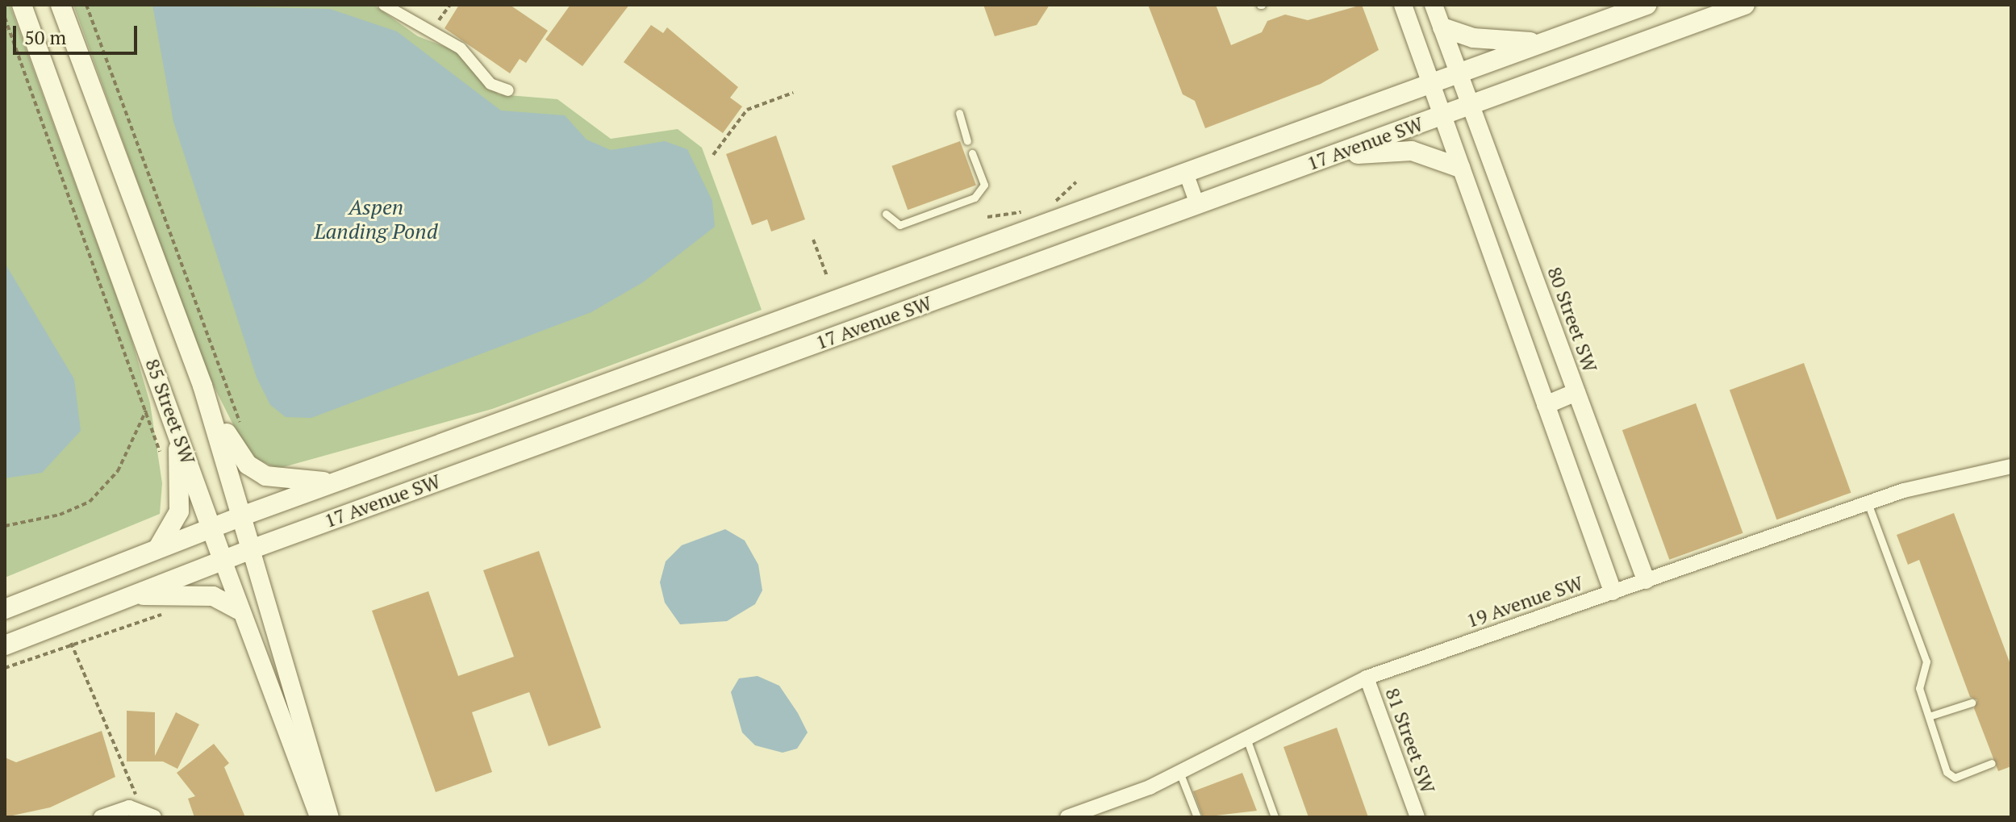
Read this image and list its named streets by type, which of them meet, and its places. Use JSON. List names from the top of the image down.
{
  "streets": {
    "main road": ["17 Avenue SW", "85 Street SW"],
    "street": ["80 Street SW", "19 Avenue SW", "81 Street SW"]
  },
  "crossings": [
    ["17 Avenue SW", "80 Street SW"],
    ["17 Avenue SW", "85 Street SW"],
    ["80 Street SW", "19 Avenue SW"],
    ["19 Avenue SW", "81 Street SW"]
  ],
  "water": ["Aspen Landing Pond"],
  "scale_bar": "50 m"
}
